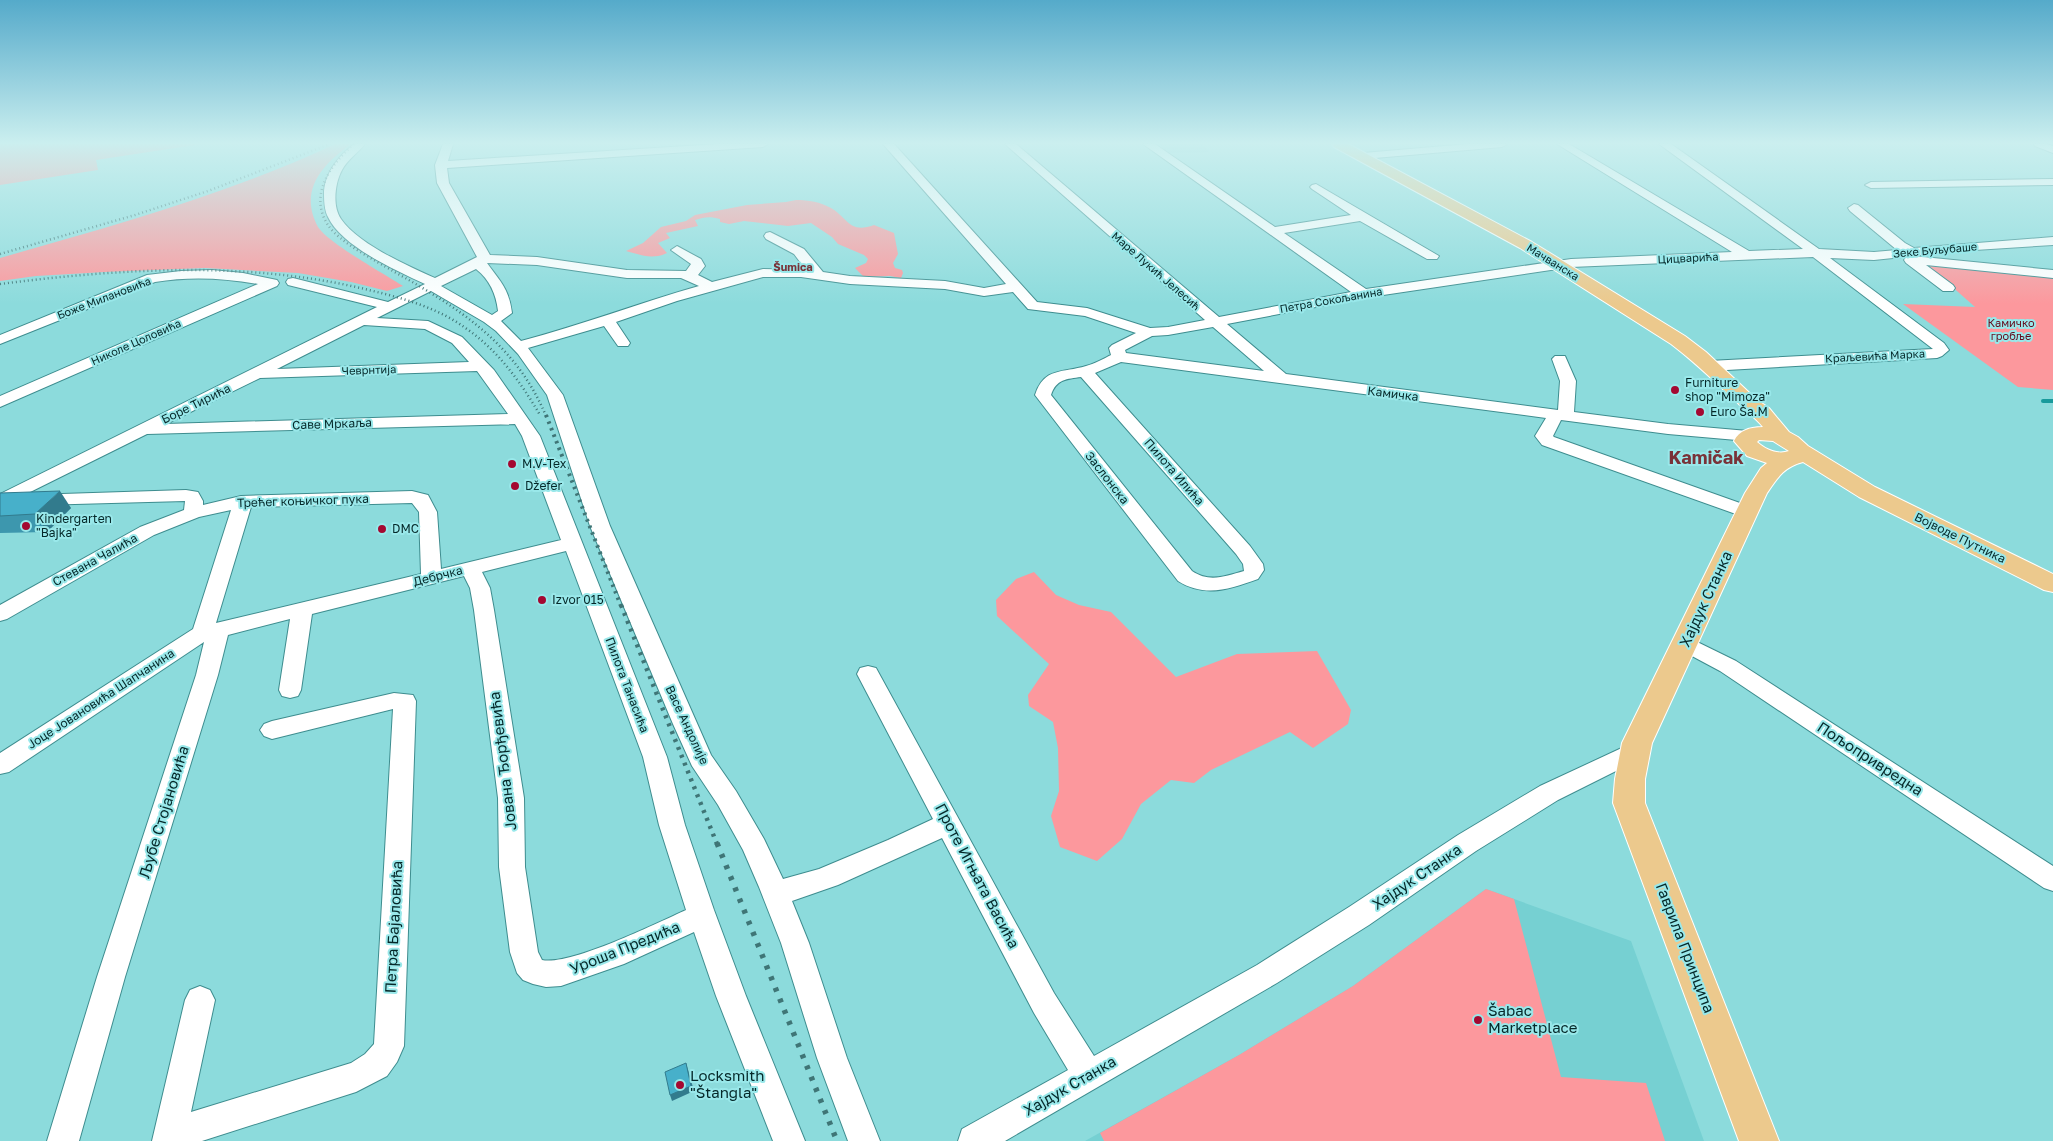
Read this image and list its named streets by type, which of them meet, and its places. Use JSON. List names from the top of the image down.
{
  "streets": {
    "main road": [
      "Мачванска",
      "Војводе Путника",
      "Хајдук Станка",
      "Гаврила Принципа"
    ],
    "street": [
      "Зеке Буљубаше",
      "Цицварића",
      "Маре Лукић Јелесић",
      "Боже Милановића",
      "Петра Сокољанина",
      "Николе Цоловића",
      "Краљевића Марка",
      "Чеврнтија",
      "Камичка",
      "Боре Тирића",
      "Саве Мркаља",
      "Пилота Илића",
      "Заслонска",
      "Трећег коњичког пука",
      "Стевана Чалића",
      "Дебрчка",
      "Пилота Танасића",
      "Јоце Јовановића Шапчанина",
      "Васе Андолије",
      "Пољопривредна",
      "Јована Ђорђевића",
      "Љубе Стојановића",
      "Проте Игњата Васића",
      "Петра Бајаловића",
      "Уроша Предића"
    ]
  },
  "crossings": [
    ["Цицварића", "Мачванска"],
    ["Цицварића", "Петра Сокољанина"],
    ["Цицварића", "Краљевића Марка"],
    ["Мачванска", "Петра Сокољанина"],
    ["Мачванска", "Краљевића Марка"],
    ["Маре Лукић Јелесић", "Петра Сокољанина"],
    ["Маре Лукић Јелесић", "Камичка"],
    ["Боже Милановића", "Николе Цоловића"],
    ["Петра Сокољанина", "Камичка"],
    ["Петра Сокољанина", "Заслонска"],
    ["Чеврнтија", "Боре Тирића"],
    ["Чеврнтија", "Пилота Танасића"],
    ["Камичка", "Заслонска"],
    ["Камичка", "Хајдук Станка"],
    ["Боре Тирића", "Саве Мркаља"],
    ["Боре Тирића", "Пилота Танасића"],
    ["Боре Тирића", "Васе Андолије"],
    ["Саве Мркаља", "Пилота Танасића"],
    ["Пилота Илића", "Заслонска"],
    ["Трећег коњичког пука", "Стевана Чалића"],
    ["Трећег коњичког пука", "Дебрчка"],
    ["Трећег коњичког пука", "Љубе Стојановића"],
    ["Војводе Путника", "Хајдук Станка"],
    ["Дебрчка", "Пилота Танасића"],
    ["Дебрчка", "Јоце Јовановића Шапчанина"],
    ["Дебрчка", "Јована Ђорђевића"],
    ["Дебрчка", "Љубе Стојановића"],
    ["Хајдук Станка", "Пољопривредна"],
    ["Хајдук Станка", "Проте Игњата Васића"],
    ["Хајдук Станка", "Гаврила Принципа"],
    ["Пилота Танасића", "Уроша Предића"],
    ["Јоце Јовановића Шапчанина", "Љубе Стојановића"],
    ["Јована Ђорђевића", "Уроша Предића"]
  ],
  "districts": ["Šumica", "Kamičak"],
  "parks": ["Камичко гробље"],
  "places": [
    "Furniture shop \"Mimoza\"",
    "Euro Ša.M",
    "M.V-Tex",
    "Džefer",
    "Kindergarten \"Bajka\"",
    "DMC",
    "Izvor 015",
    "Šabac Marketplace",
    "Locksmith \"Štangla\""
  ]
}
